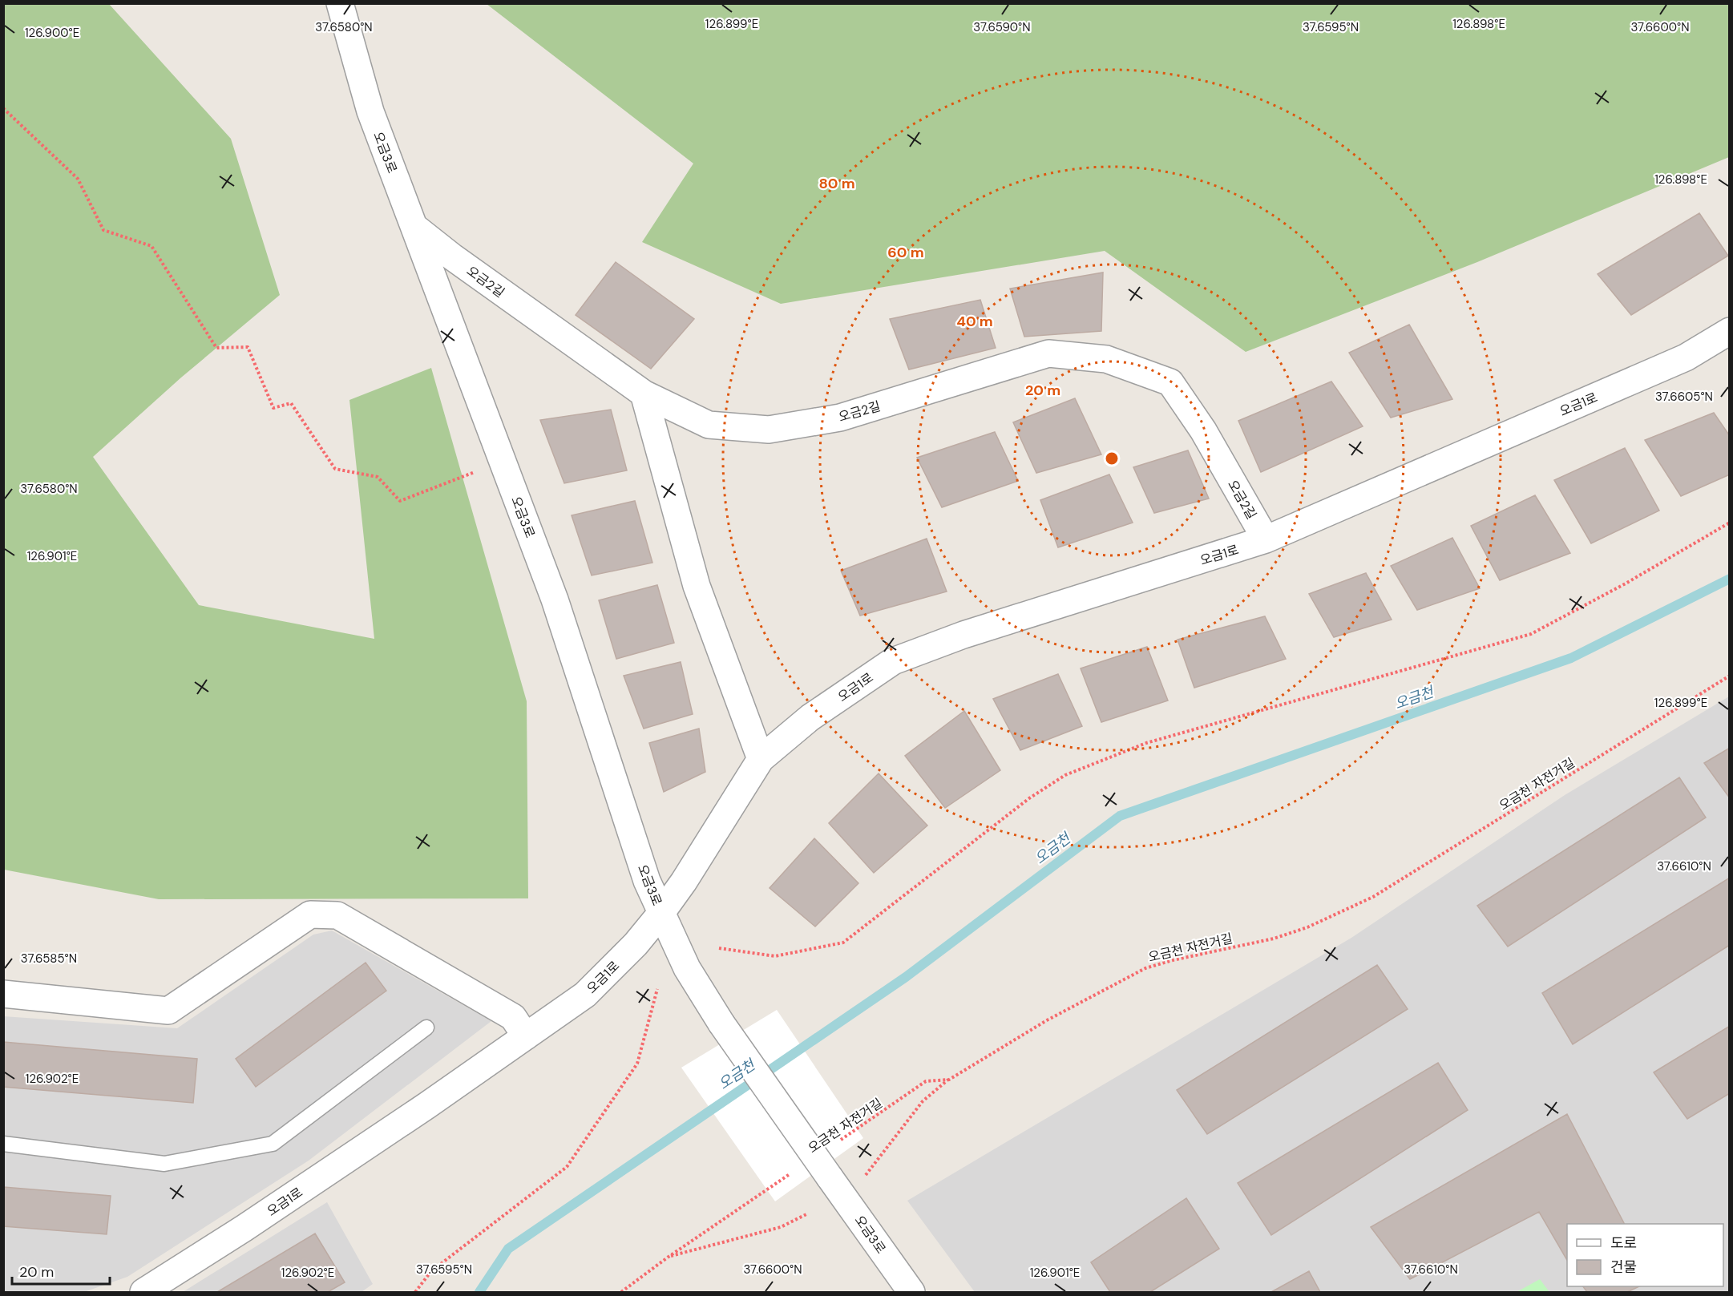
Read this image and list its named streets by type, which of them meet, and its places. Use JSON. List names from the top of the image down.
{
  "streets": {
    "street": ["오금3로", "오금2길", "오금1로"],
    "path": ["오금천 자전거길"]
  },
  "crossings": [
    ["오금3로", "오금2길"],
    ["오금3로", "오금1로"],
    ["오금2길", "오금1로"]
  ],
  "water": ["오금천"],
  "legend": ["도로", "건물"],
  "scale_bar": "20 m",
  "coordinates": [
    "126.899°E",
    "126.898°E",
    "37.6580°N",
    "37.6590°N",
    "37.6595°N",
    "37.6600°N",
    "126.900°E",
    "37.6605°N",
    "126.901°E",
    "37.6610°N",
    "37.6585°N",
    "126.902°E"
  ],
  "rings": [
    "80 m",
    "60 m",
    "40 m",
    "20 m"
  ]
}
